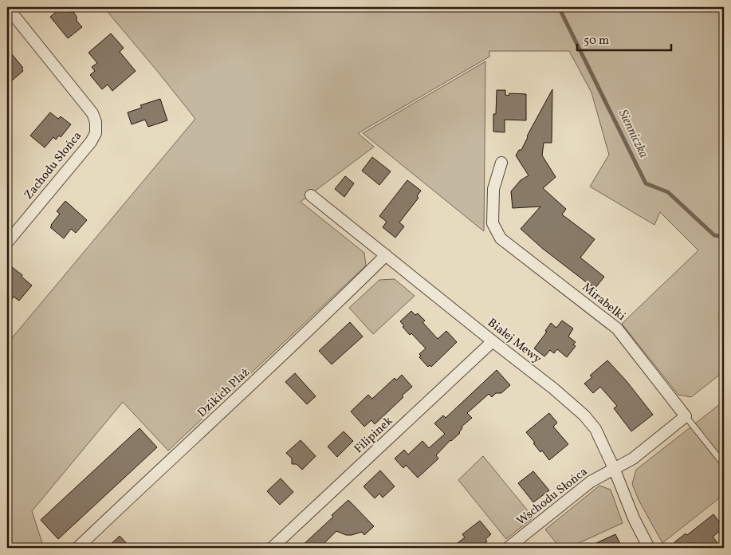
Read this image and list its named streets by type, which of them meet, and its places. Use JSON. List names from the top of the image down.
{
  "streets": {
    "street": [
      "Zachodu Słońca",
      "Mirabelki",
      "Białej Mewy",
      "Dzikich Plaż",
      "Filipinek",
      "Wschodu Słońca"
    ]
  },
  "crossings": [
    ["Mirabelki", "Wschodu Słońca"],
    ["Białej Mewy", "Dzikich Plaż"],
    ["Białej Mewy", "Filipinek"],
    ["Białej Mewy", "Wschodu Słońca"]
  ],
  "water": ["Sienniczka"],
  "scale_bar": "50 m"
}
